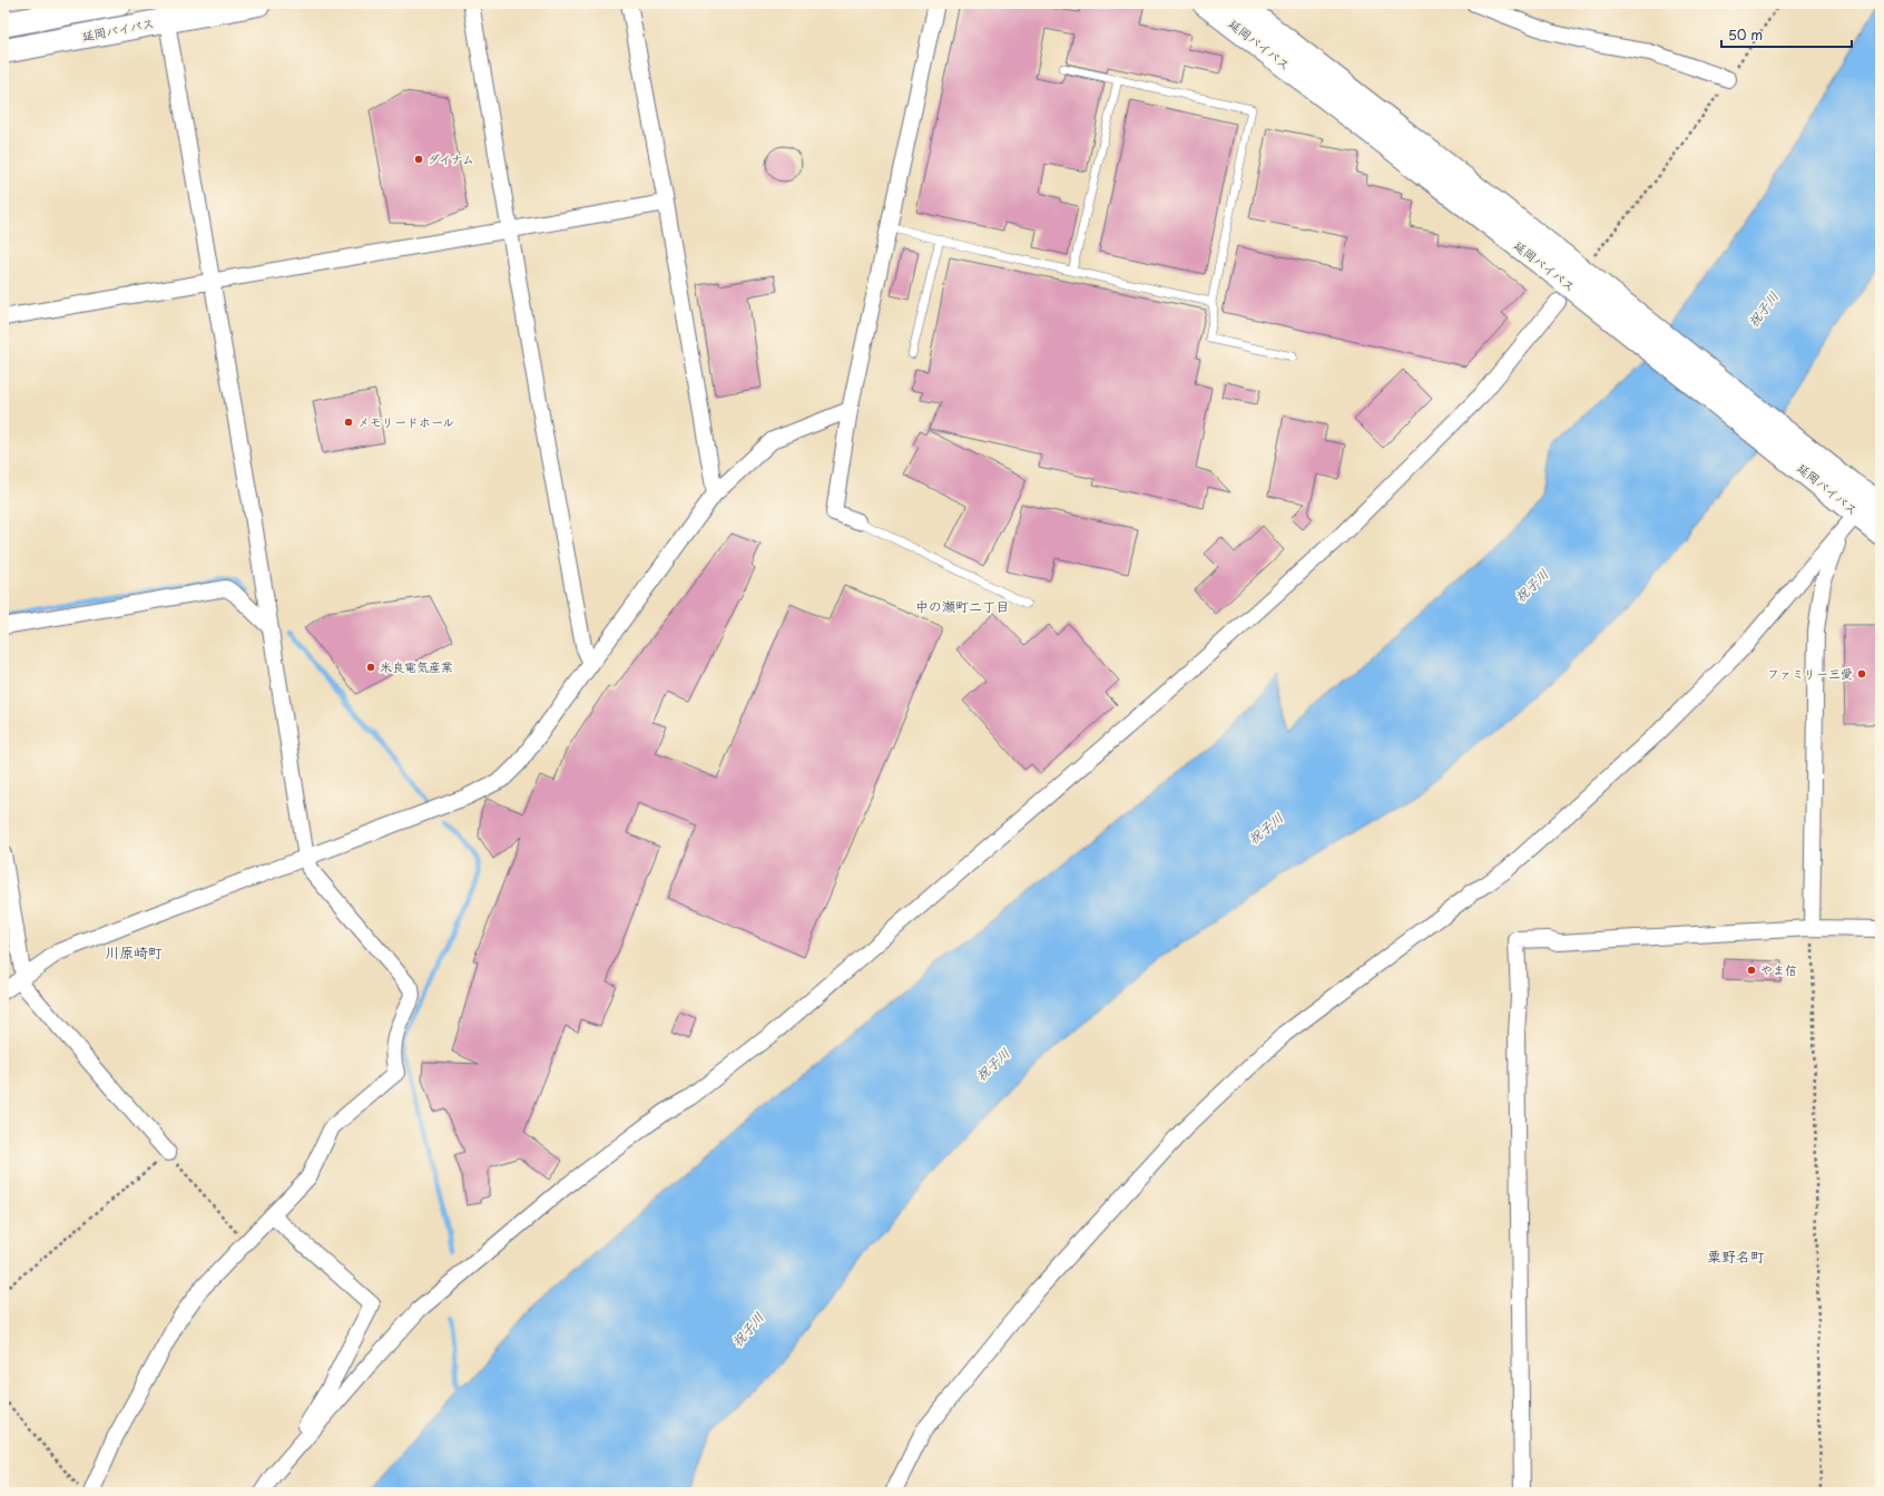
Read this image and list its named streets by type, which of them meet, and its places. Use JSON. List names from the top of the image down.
{
  "streets": {
    "highway": ["延岡バイパス"]
  },
  "districts": ["中の瀬町二丁目", "川原崎町", "粟野名町"],
  "water": ["祝子川"],
  "places": [
    "ダイナム",
    "メモリードホール",
    "米良電気産業",
    "ファミリー三愛",
    "やま信"
  ],
  "scale_bar": "50 m"
}
